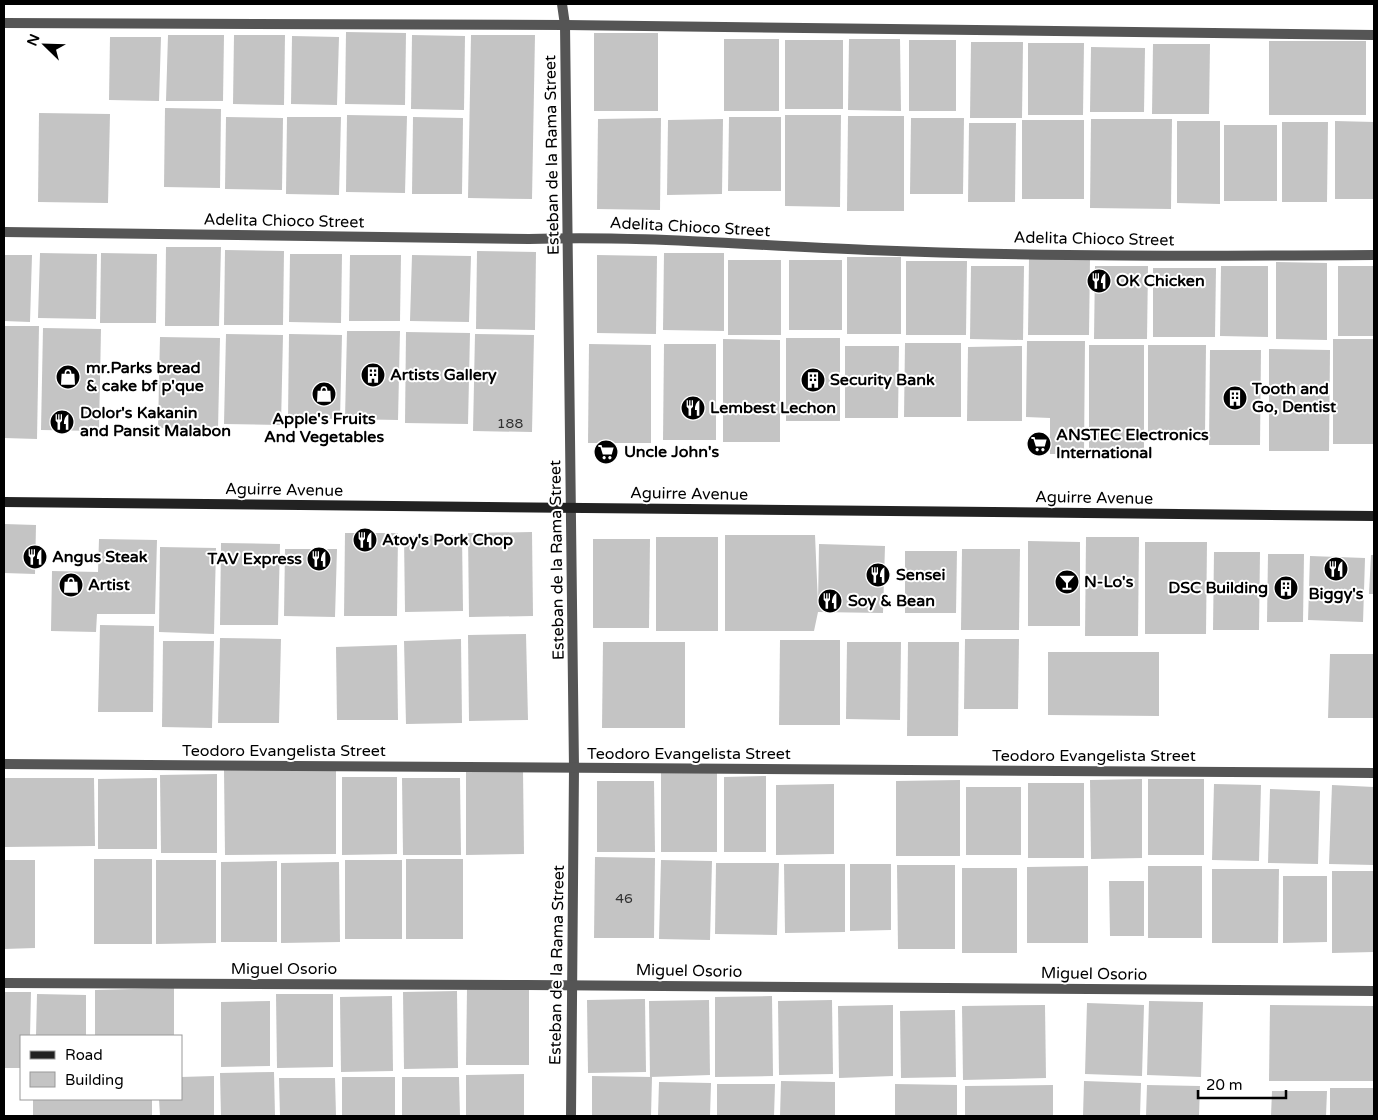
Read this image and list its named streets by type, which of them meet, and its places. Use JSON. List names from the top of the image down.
{
  "streets": {
    "street": [
      "Esteban de la Rama Street",
      "Adelita Chioco Street",
      "Aguirre Avenue",
      "Teodoro Evangelista Street",
      "Miguel Osorio"
    ]
  },
  "crossings": [
    ["Esteban de la Rama Street", "Adelita Chioco Street"],
    ["Esteban de la Rama Street", "Aguirre Avenue"],
    ["Esteban de la Rama Street", "Teodoro Evangelista Street"],
    ["Esteban de la Rama Street", "Miguel Osorio"]
  ],
  "places": {
    "restaurant": [
      "OK Chicken",
      "Lembest Lechon",
      "Dolor's Kakanin and Pansit Malabon",
      "Atoy's Pork Chop",
      "Angus Steak",
      "TAV Express",
      "Biggy's",
      "Sensei",
      "Soy & Bean"
    ],
    "building": [
      "Artists Gallery",
      "Security Bank",
      "Tooth and Go, Dentist",
      "DSC Building"
    ],
    "shop": ["mr.Parks bread & cake bf p'que", "Apple's Fruits And Vegetables", "Artist"],
    "supermarket": ["ANSTEC Electronics International", "Uncle John's"],
    "bar": ["N-Lo's"]
  },
  "house_numbers": ["188", "46"],
  "legend": ["Road", "Building"],
  "scale_bar": "20 m",
  "north": "top left"
}
